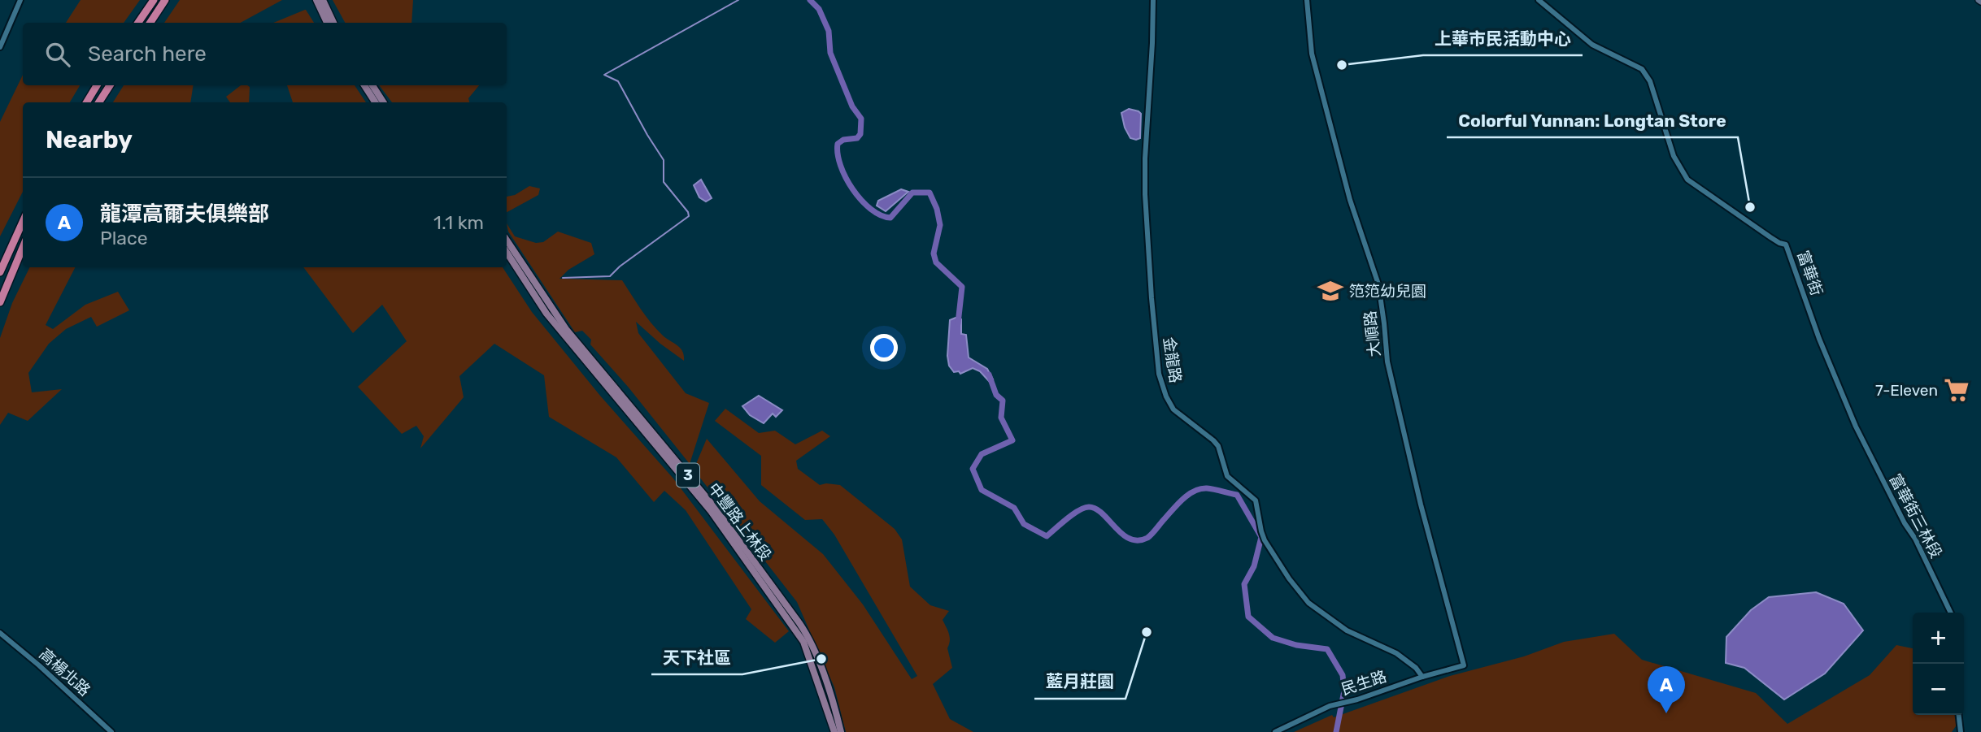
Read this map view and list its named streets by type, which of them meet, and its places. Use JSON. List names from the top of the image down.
{
  "streets": {
    "main road": ["3", "中豐路上林段"],
    "street": [
      "富華街",
      "大順路",
      "金龍路",
      "富華街三林段",
      "高楊北路",
      "民生路"
    ]
  },
  "crossings": [
    ["富華街", "富華街三林段"],
    ["大順路", "民生路"],
    ["金龍路", "民生路"]
  ],
  "places": {
    "other": [
      "上華市民活動中心",
      "Colorful Yunnan: Longtan Store",
      "藍月莊園",
      "天下社區"
    ],
    "school or university": ["笵笵幼兒園"],
    "supermarket": ["7-Eleven"]
  },
  "page": {
    "search": "Search here",
    "heading": "Nearby",
    "list": [
      {
        "mark": "A",
        "name": "龍潭高爾夫俱樂部",
        "note": "Place",
        "value": "1.1 km"
      }
    ],
    "map_buttons": ["+", "−"],
    "pins": "A"
  }
}
